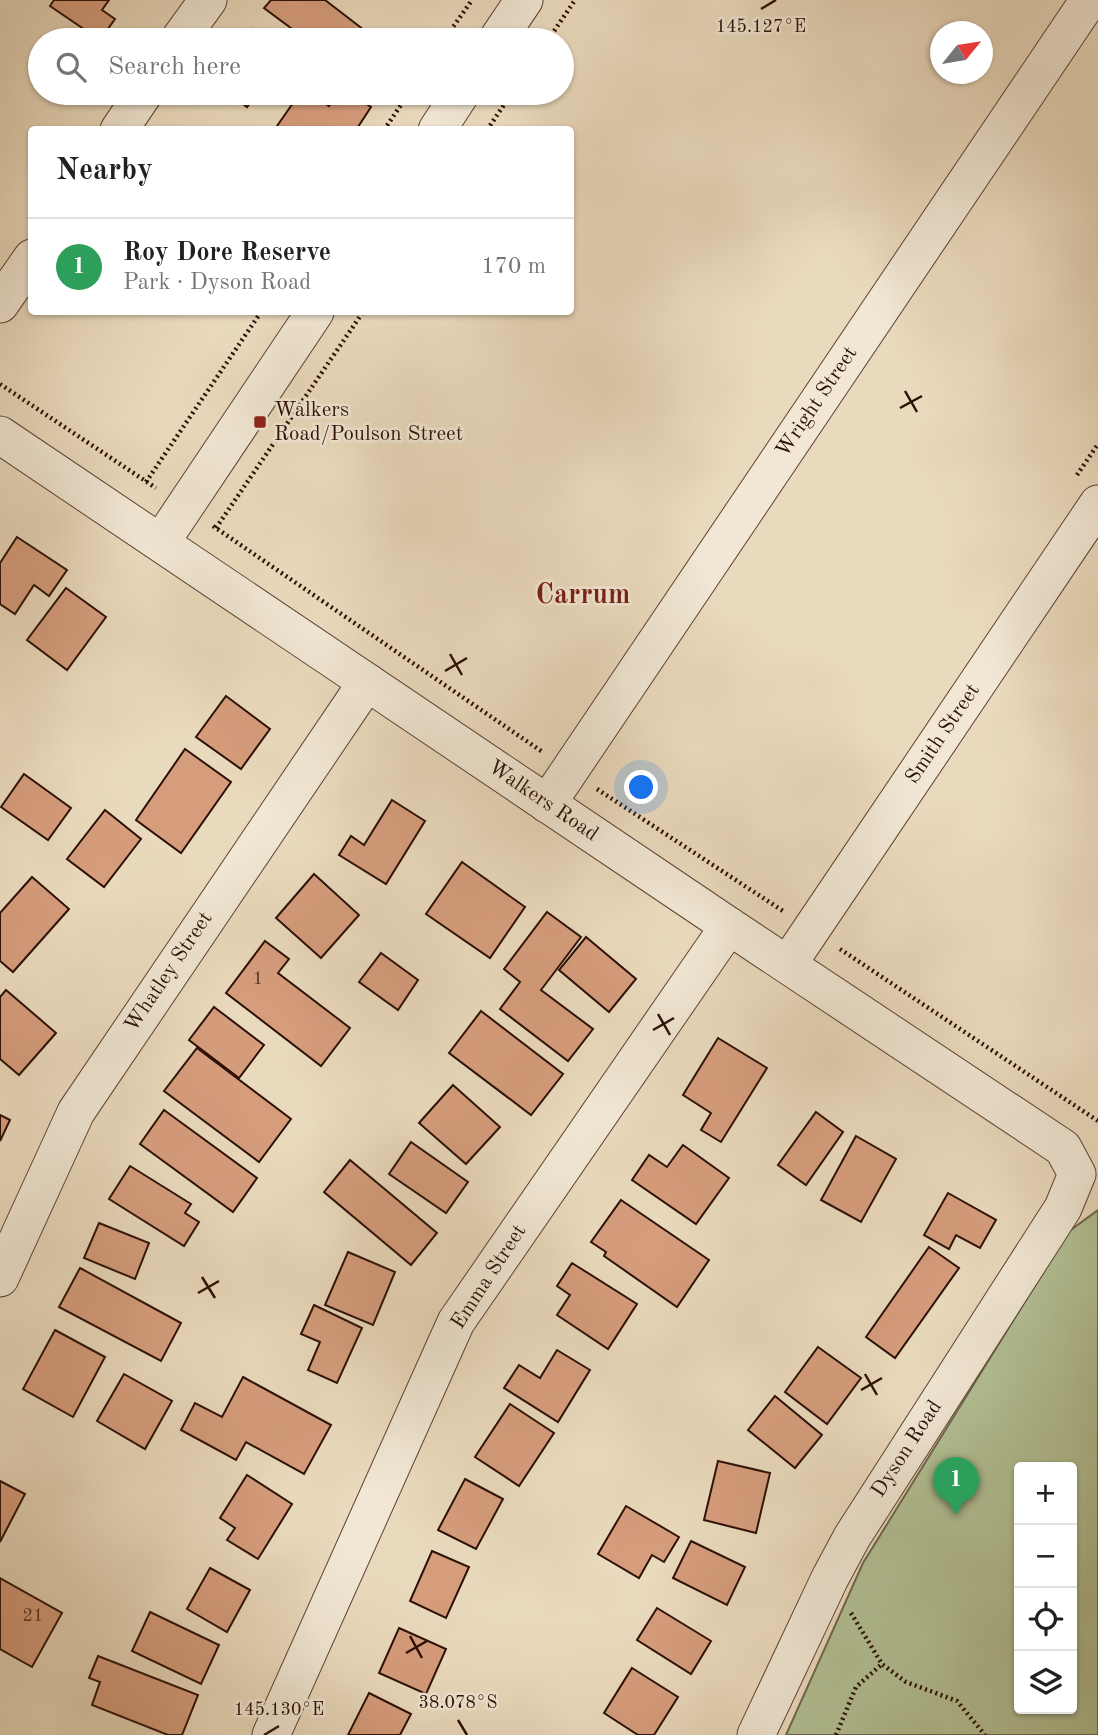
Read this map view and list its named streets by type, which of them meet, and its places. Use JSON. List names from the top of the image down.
{
  "streets": {
    "street": [
      "Wright Street",
      "Smith Street",
      "Walkers Road",
      "Whatley Street",
      "Emma Street",
      "Dyson Road"
    ]
  },
  "crossings": [
    ["Wright Street", "Walkers Road"],
    ["Smith Street", "Walkers Road"],
    ["Walkers Road", "Whatley Street"],
    ["Walkers Road", "Emma Street"],
    ["Walkers Road", "Dyson Road"]
  ],
  "districts": ["Carrum"],
  "places": {
    "transit": ["Walkers Road/Poulson Street"]
  },
  "house_numbers": ["1", "21"],
  "north": "top right",
  "page": {
    "search": "Search here",
    "heading": "Nearby",
    "list": [
      {
        "mark": "1",
        "name": "Roy Dore Reserve",
        "note": "Park · Dyson Road",
        "value": "170 m"
      }
    ],
    "pins": "1",
    "map_buttons": ["+", "−"]
  },
  "coordinates": ["145.127°E", "38.078°S", "145.130°E"]
}
